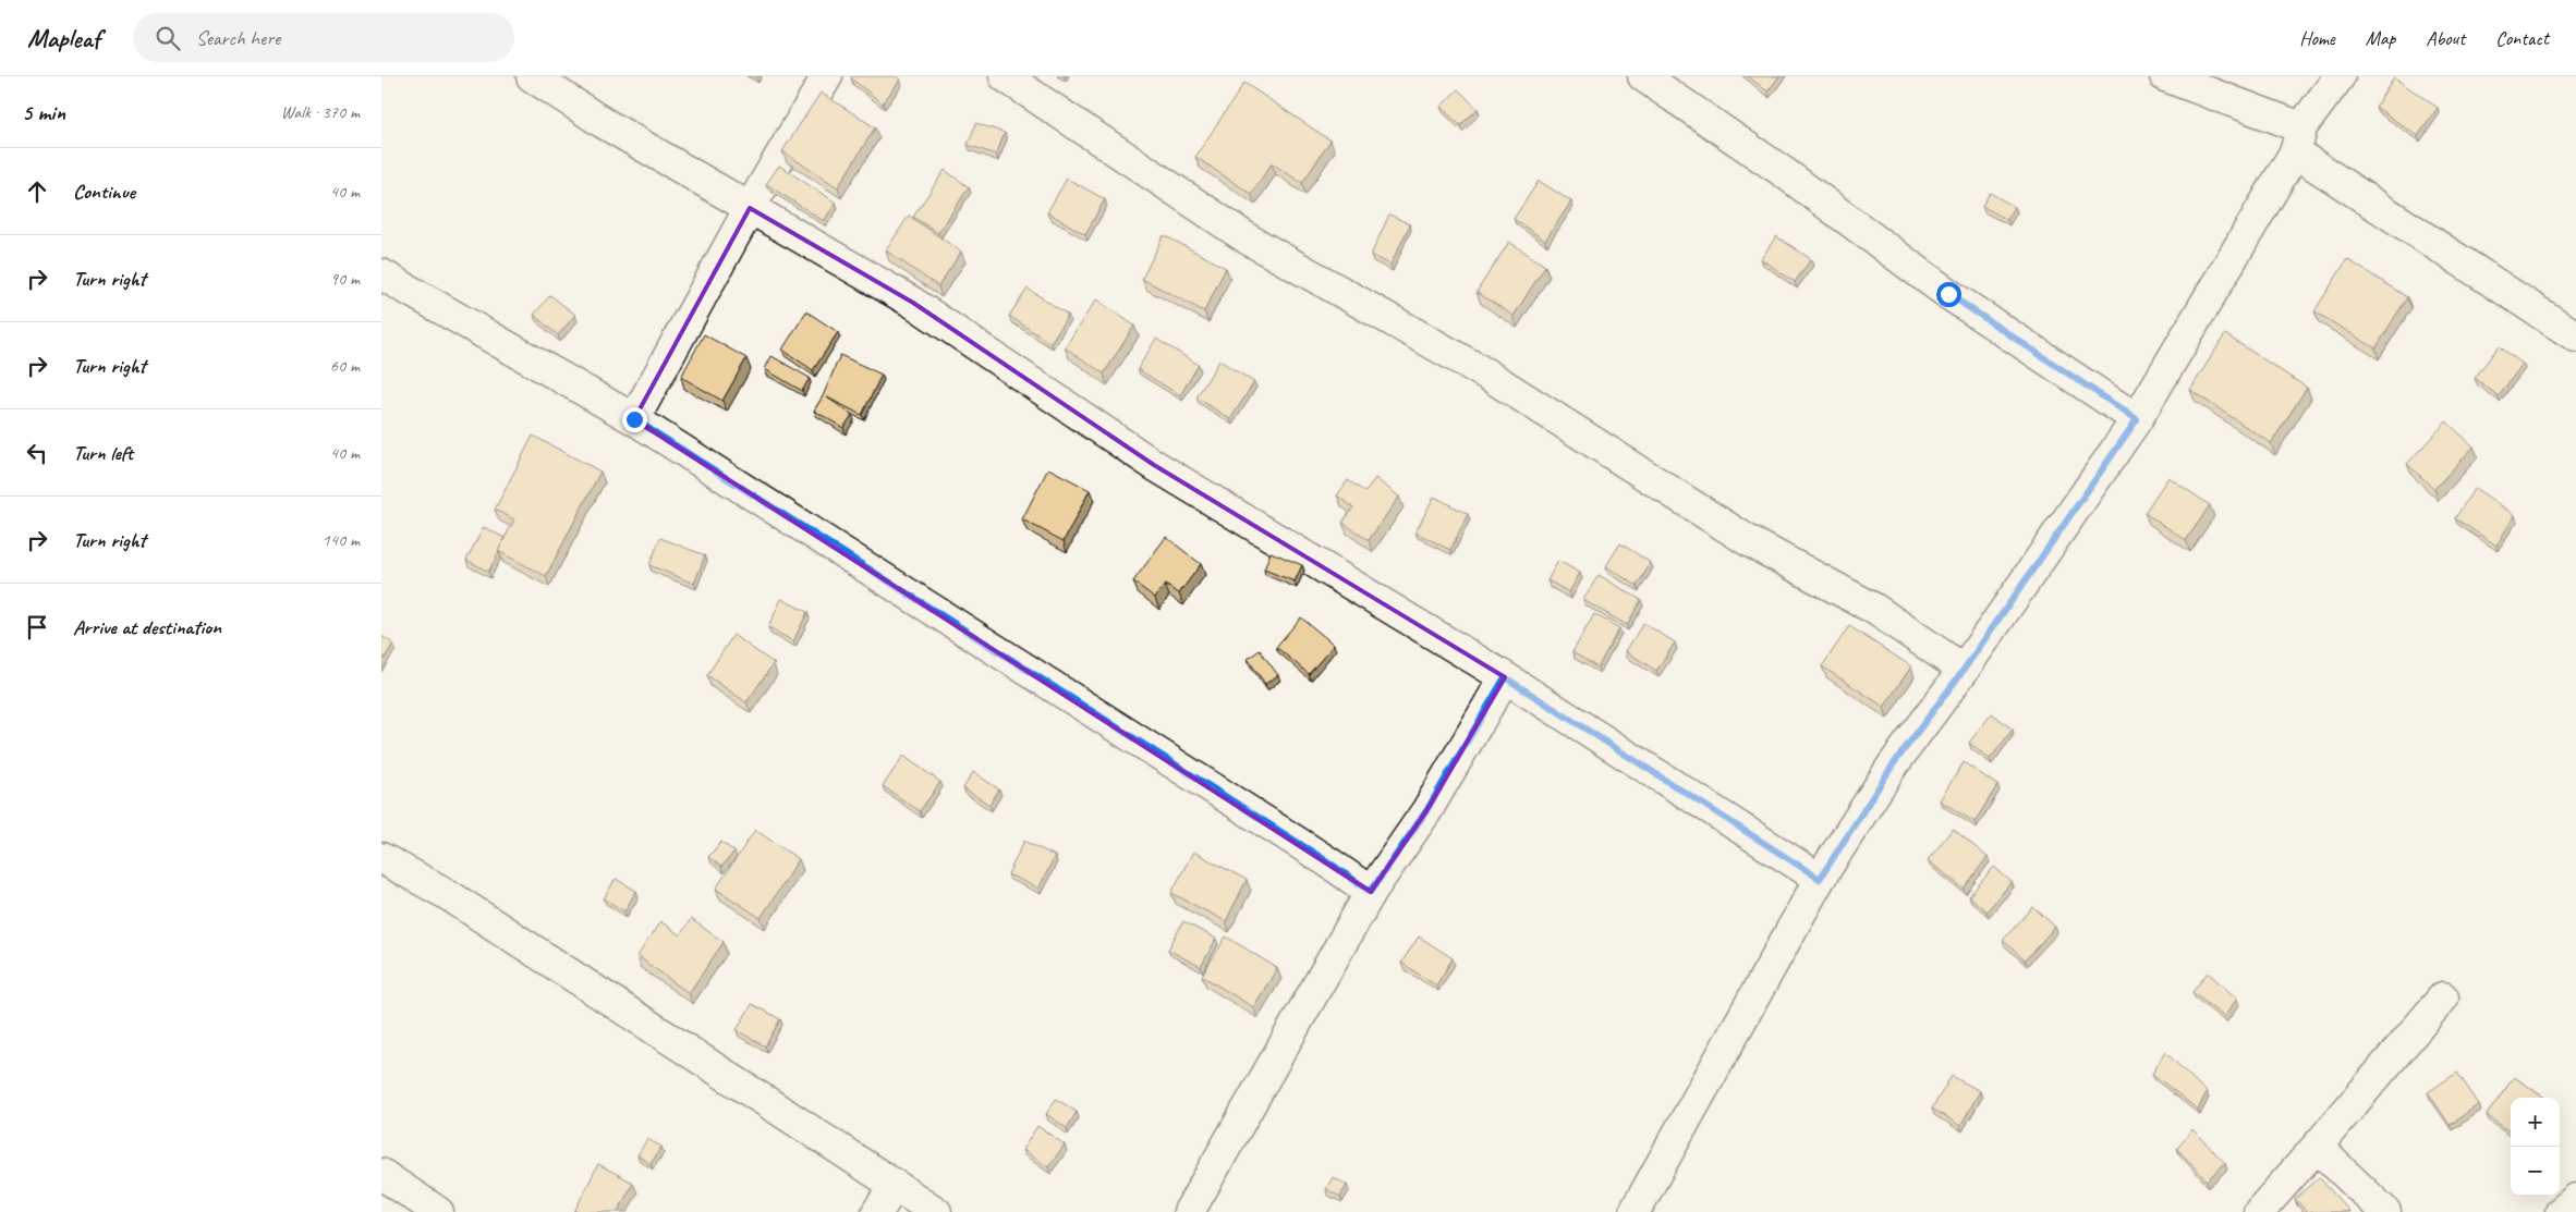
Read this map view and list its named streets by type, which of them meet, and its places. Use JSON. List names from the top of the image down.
{
  "page": {
    "header": "Mapleaf",
    "search": "Search here",
    "nav": [
      "Home",
      "Map",
      "About",
      "Contact"
    ],
    "heading": ["5 min", "Walk · 370 m"],
    "list": [
      ["Continue", "40 m"],
      ["Turn right", "90 m"],
      ["Turn right", "60 m"],
      ["Turn left", "40 m"],
      ["Turn right", "140 m"],
      "Arrive at destination"
    ],
    "map_buttons": ["+", "−"]
  }
}
